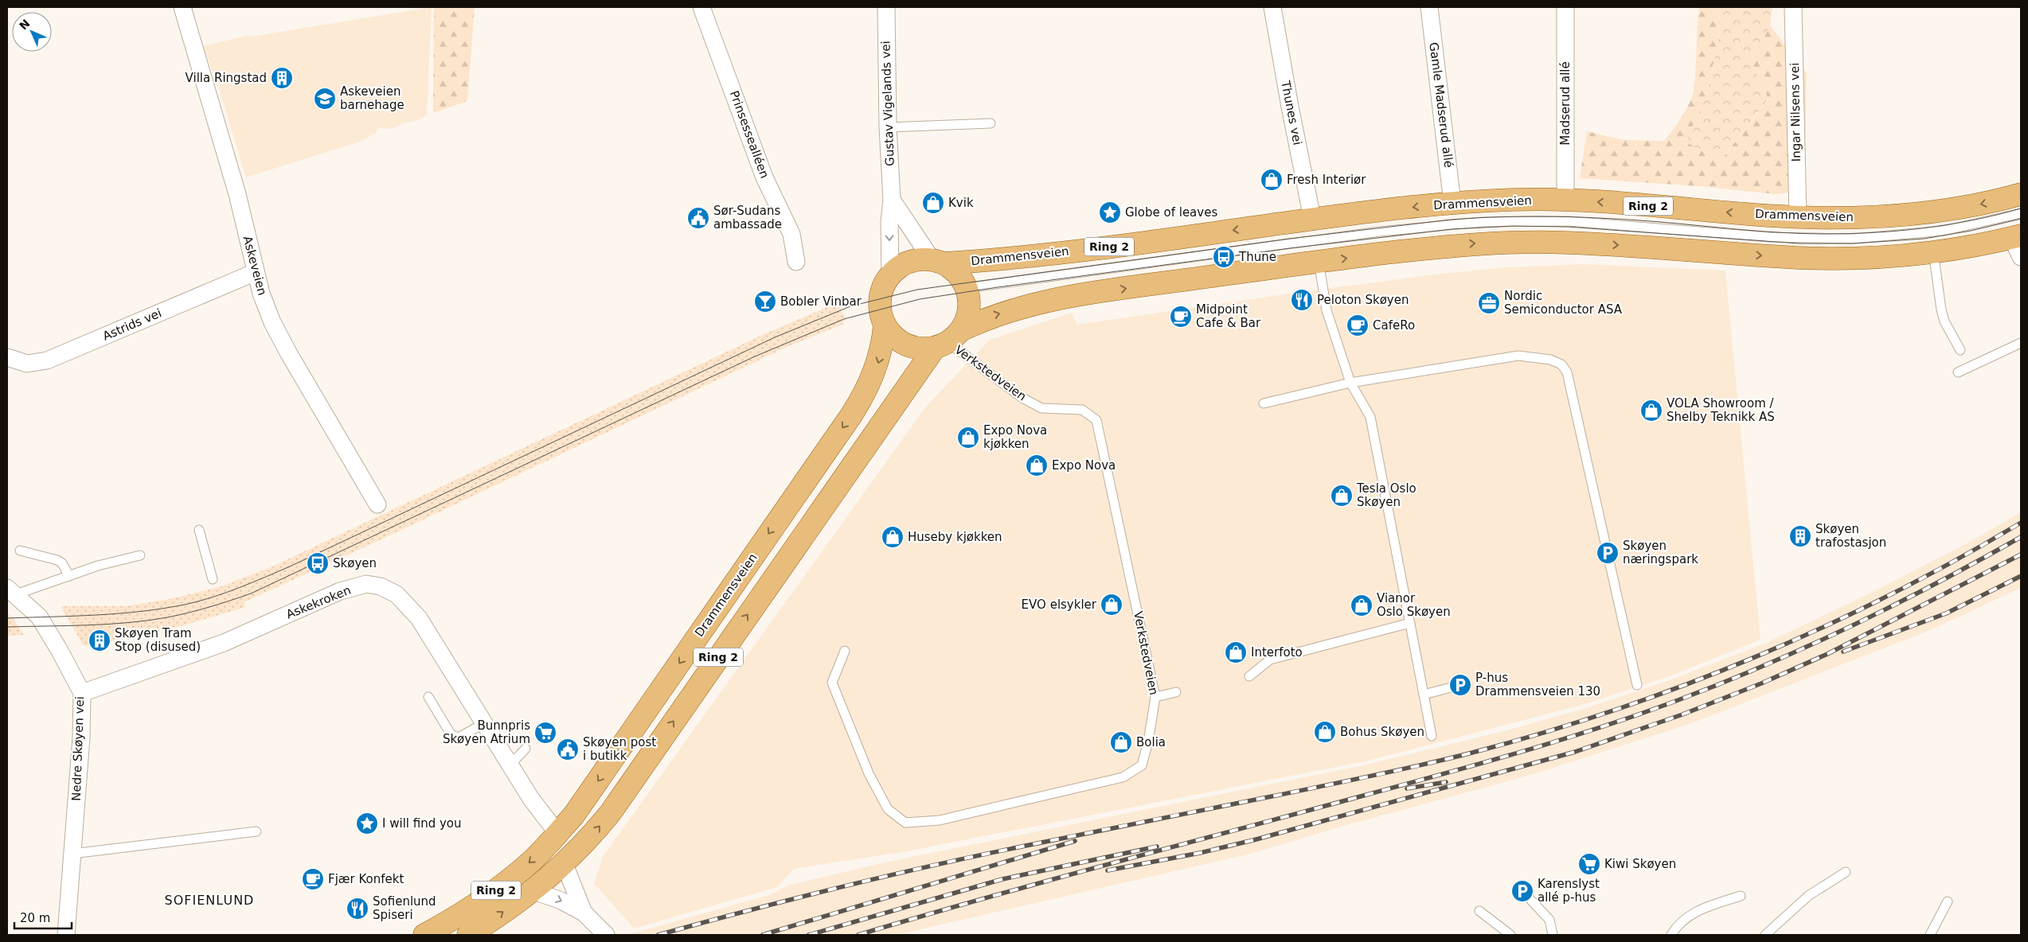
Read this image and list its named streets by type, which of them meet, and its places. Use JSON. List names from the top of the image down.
{
  "streets": {
    "main road": ["Drammensveien", "Ring 2"],
    "street": [
      "Gustav Vigelands vei",
      "Madserud allé",
      "Gamle Madserud allé",
      "Ingar Nilsens vei",
      "Thunes vei",
      "Prinsessealléen",
      "Askeveien",
      "Astrids vei",
      "Askekroken",
      "Nedre Skøyen vei"
    ],
    "lane": ["Verkstedveien"]
  },
  "crossings": [
    ["Gustav Vigelands vei", "Drammensveien"],
    ["Gustav Vigelands vei", "Ring 2"],
    ["Gustav Vigelands vei", "Verkstedveien"],
    ["Madserud allé", "Drammensveien"],
    ["Gamle Madserud allé", "Drammensveien"],
    ["Ingar Nilsens vei", "Drammensveien"],
    ["Thunes vei", "Drammensveien"],
    ["Drammensveien", "Ring 2"],
    ["Drammensveien", "Verkstedveien"],
    ["Drammensveien", "Askekroken"],
    ["Ring 2", "Verkstedveien"],
    ["Askeveien", "Astrids vei"],
    ["Askekroken", "Nedre Skøyen vei"]
  ],
  "districts": ["SOFIENLUND"],
  "places": {
    "building": ["Villa Ringstad", "Skøyen trafostasjon", "Skøyen Tram Stop (disused)"],
    "school or university": ["Askeveien barnehage"],
    "shop": [
      "Fresh Interiør",
      "Kvik",
      "VOLA Showroom / Shelby Teknikk AS",
      "Expo Nova kjøkken",
      "Expo Nova",
      "Tesla Oslo Skøyen",
      "Huseby kjøkken",
      "EVO elsykler",
      "Vianor Oslo Skøyen",
      "Interfoto",
      "Bohus Skøyen",
      "Bolia"
    ],
    "place": ["Globe of leaves", "I will find you"],
    "public building": ["Sør-Sudans ambassade", "Skøyen post i butikk"],
    "bus stop": ["Thune", "Skøyen"],
    "restaurant": ["Peloton Skøyen", "Sofienlund Spiseri"],
    "bar": ["Bobler Vinbar"],
    "office": ["Nordic Semiconductor ASA"],
    "cafe": ["Midpoint Cafe & Bar", "CafeRo", "Fjær Konfekt"],
    "parking": ["Skøyen næringspark", "P-hus Drammensveien 130", "Karenslyst allé p-hus"],
    "supermarket": ["Bunnpris Skøyen Atrium", "Kiwi Skøyen"]
  },
  "scale_bar": "20 m",
  "north": "top left"
}
